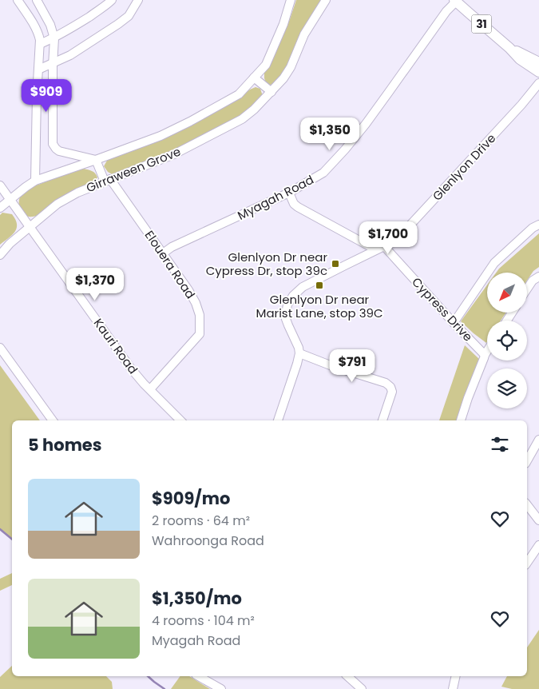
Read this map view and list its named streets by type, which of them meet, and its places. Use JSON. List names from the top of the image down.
{
  "streets": {
    "main road": ["31"],
    "street": [
      "Glenlyon Drive",
      "Girraween Grove",
      "Myagah Road",
      "Elouera Road",
      "Cypress Drive",
      "Kauri Road"
    ]
  },
  "crossings": [
    ["31", "Myagah Road"],
    ["Glenlyon Drive", "Cypress Drive"],
    ["Girraween Grove", "Elouera Road"],
    ["Girraween Grove", "Kauri Road"],
    ["Myagah Road", "Elouera Road"],
    ["Elouera Road", "Kauri Road"]
  ],
  "places": {
    "transit": ["Glenlyon Dr near Cypress Dr, stop 39c", "Glenlyon Dr near Marist Lane, stop 39C"]
  },
  "north": "bottom left",
  "page": {
    "price": [
      "$909",
      "$1,350",
      "$1,700",
      "$1,370",
      "$791"
    ],
    "heading": "5 homes",
    "list": [
      {
        "name": "$909/mo",
        "note": "2 rooms · 64 m² · Wahroonga Road"
      },
      {
        "name": "$1,350/mo",
        "note": "4 rooms · 104 m² · Myagah Road"
      }
    ]
  }
}
